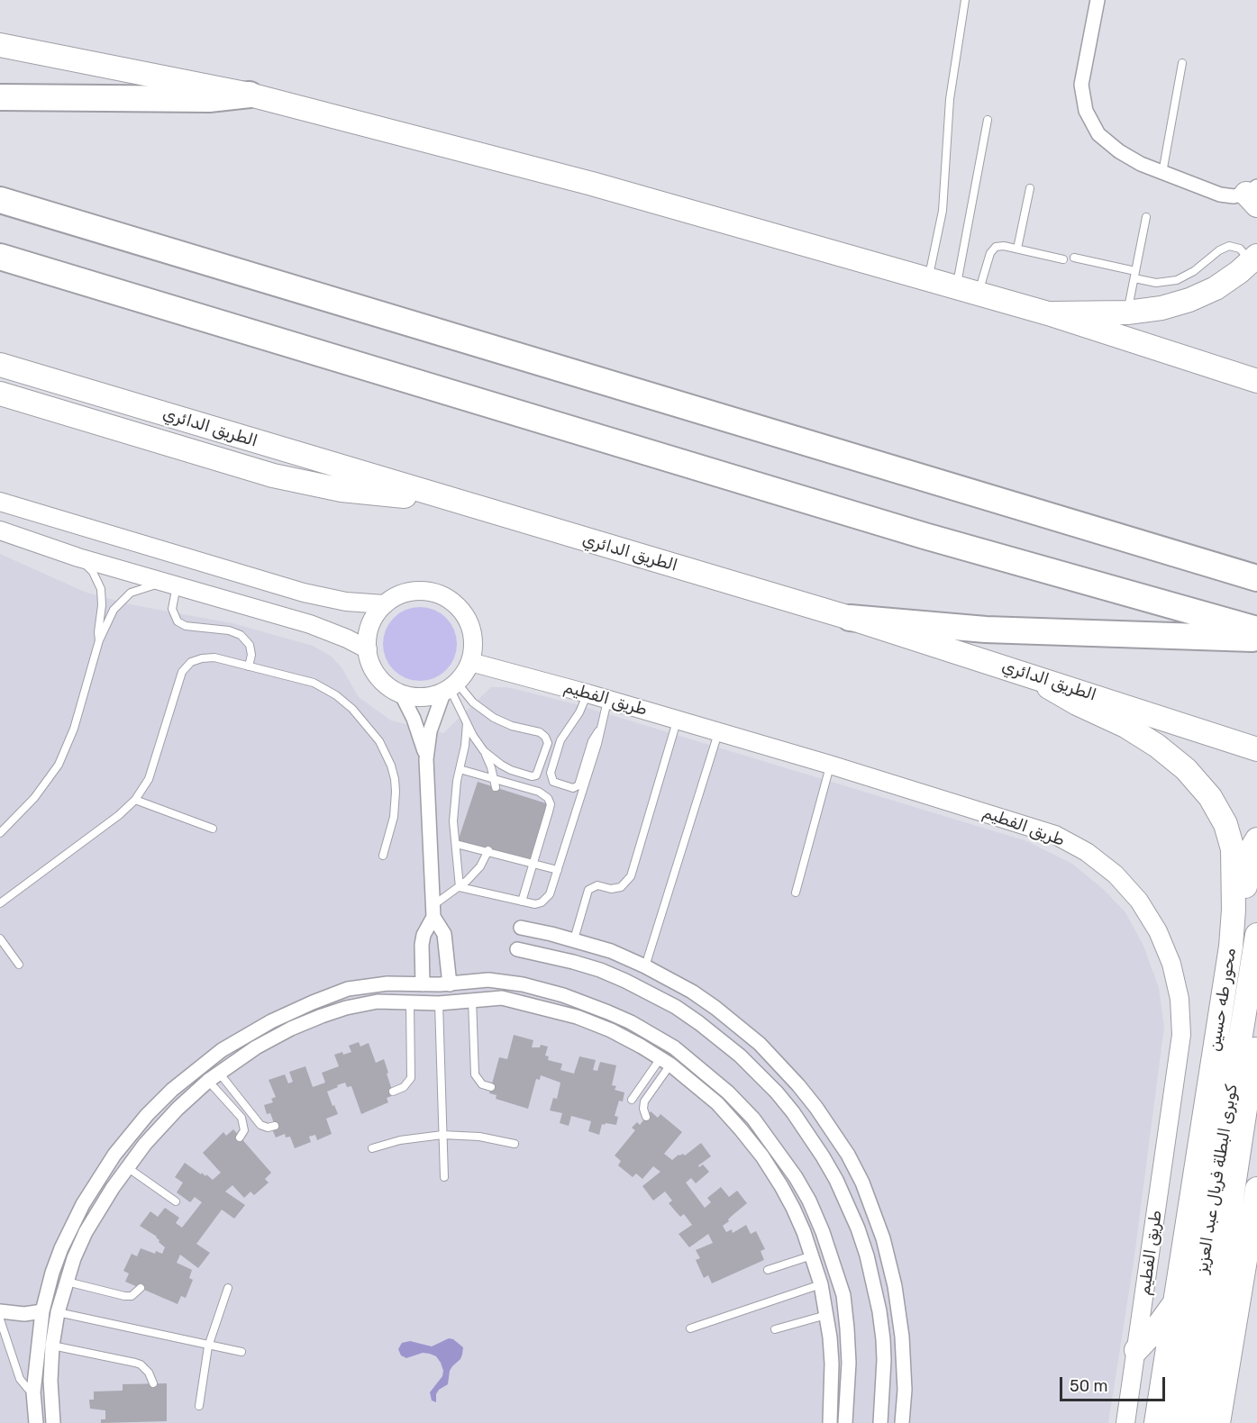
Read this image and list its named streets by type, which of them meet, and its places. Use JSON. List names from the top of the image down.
{
  "streets": {
    "main road": ["الطريق الدائري", "محور طه حسين", "كوبرى البطلة فريال عبد العزيز"],
    "street": ["طريق الفطيم"]
  },
  "crossings": [
    ["الطريق الدائري", "محور طه حسين"]
  ],
  "scale_bar": "50 m"
}
